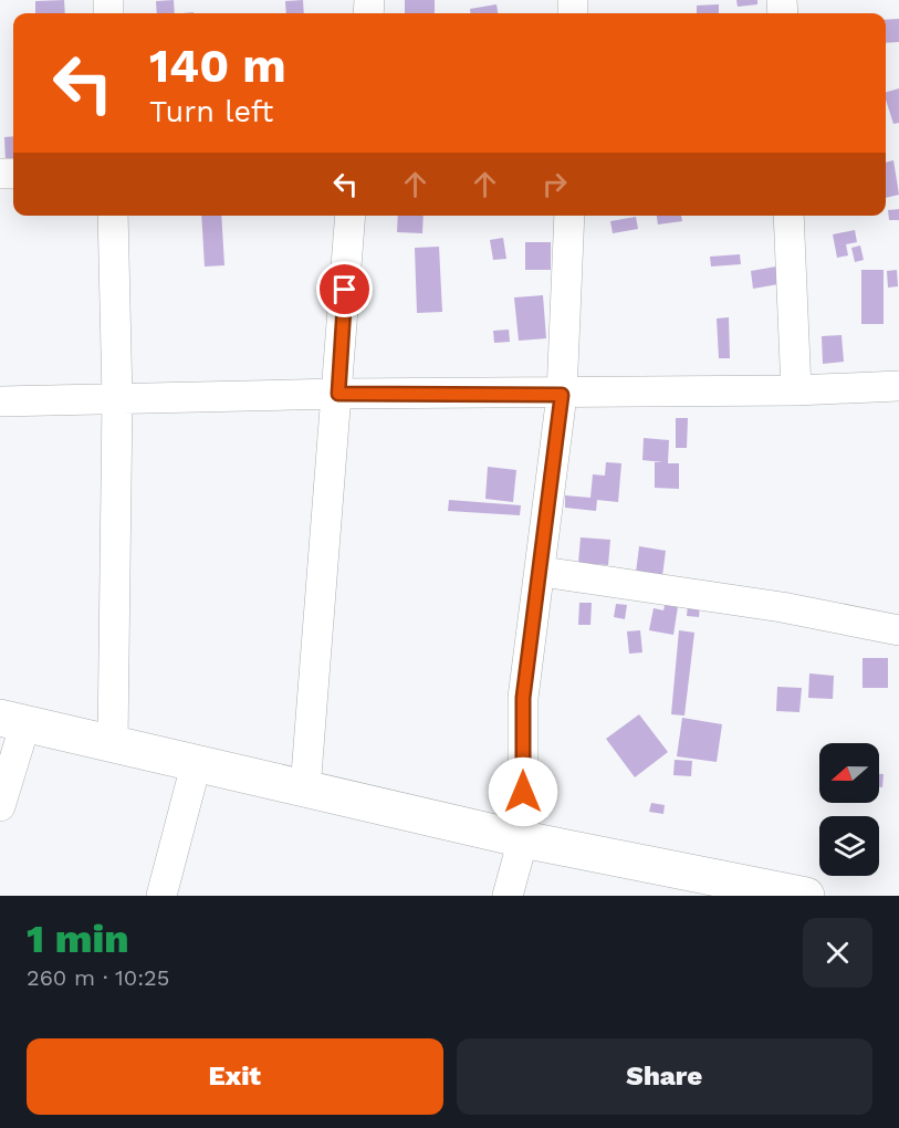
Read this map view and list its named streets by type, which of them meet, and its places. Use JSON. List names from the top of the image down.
{
  "north": "left",
  "page": {
    "turn": ["140 m", "Turn left"],
    "heading": ["1 min", "260 m · 10:25"],
    "buttons": ["Exit", "Share"]
  }
}
